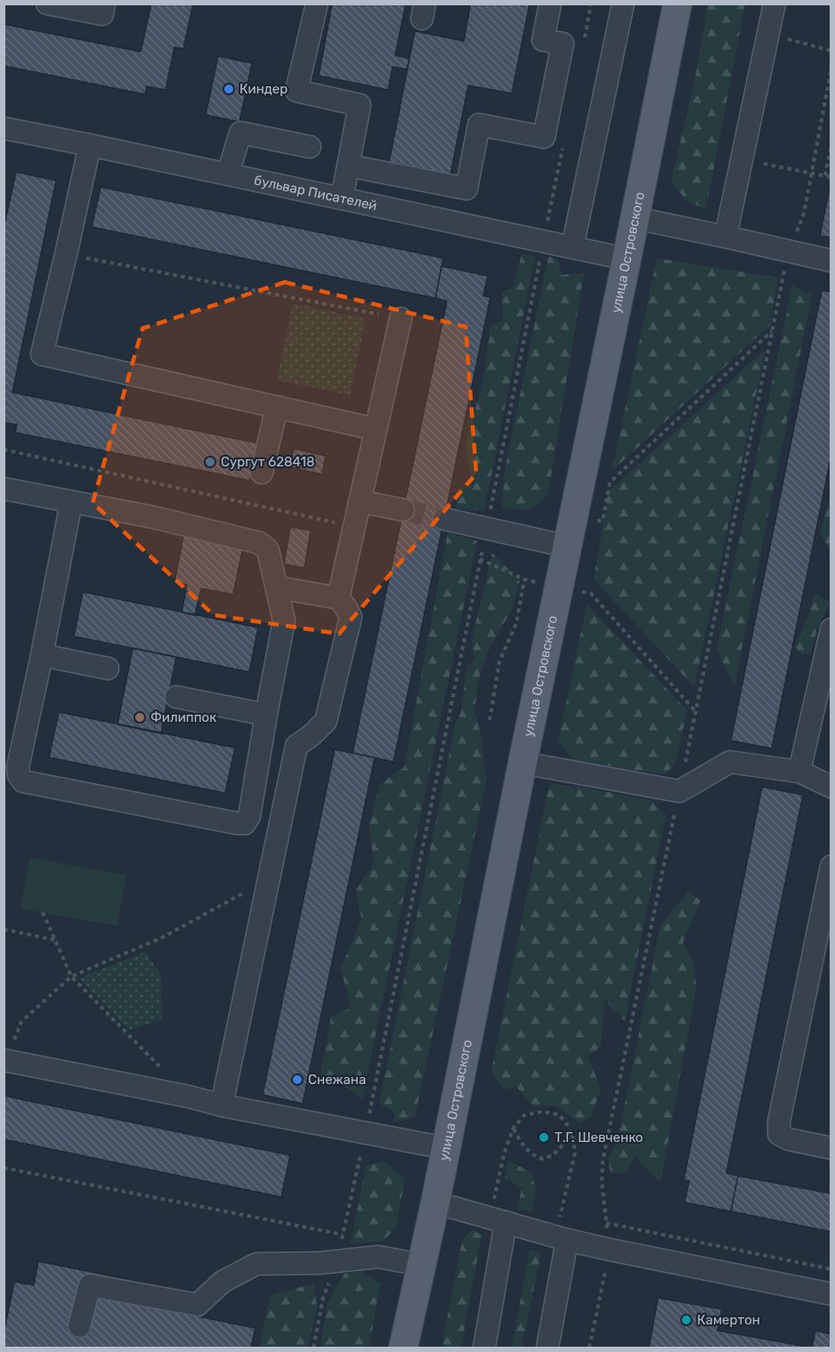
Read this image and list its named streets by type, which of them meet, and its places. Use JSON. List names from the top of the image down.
{
  "streets": {
    "main road": ["улица Островского"],
    "street": ["бульвар Писателей"]
  },
  "crossings": [
    ["бульвар Писателей", "улица Островского"]
  ],
  "places": [
    "Киндер",
    "Сургут 628418",
    "Филиппок",
    "Снежана",
    "Т.Г. Шевченко",
    "Камертон"
  ]
}
